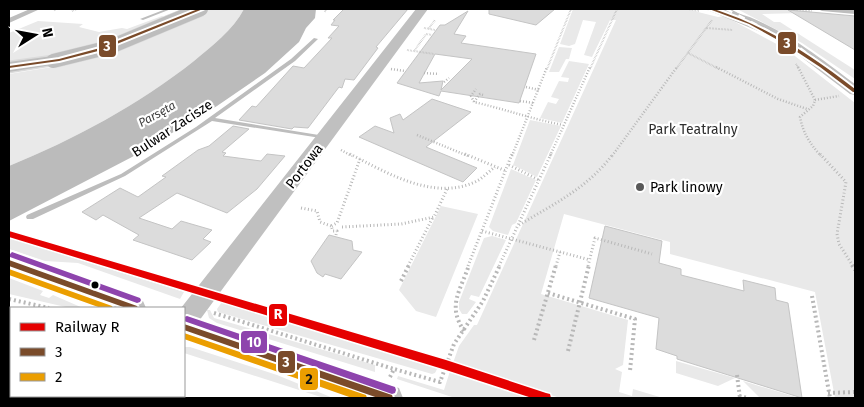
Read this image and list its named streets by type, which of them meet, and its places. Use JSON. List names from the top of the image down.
{
  "streets": {
    "street": ["Portowa"],
    "lane": ["Bulwar Zacisze"]
  },
  "water": ["Parsęta"],
  "parks": ["Park Teatralny"],
  "places": ["Park linowy"],
  "lines": [
    "transit line 3",
    "rail line R",
    "transit line 10",
    "transit line 2"
  ],
  "legend": ["Railway R", "3", "2"],
  "north": "right"
}
